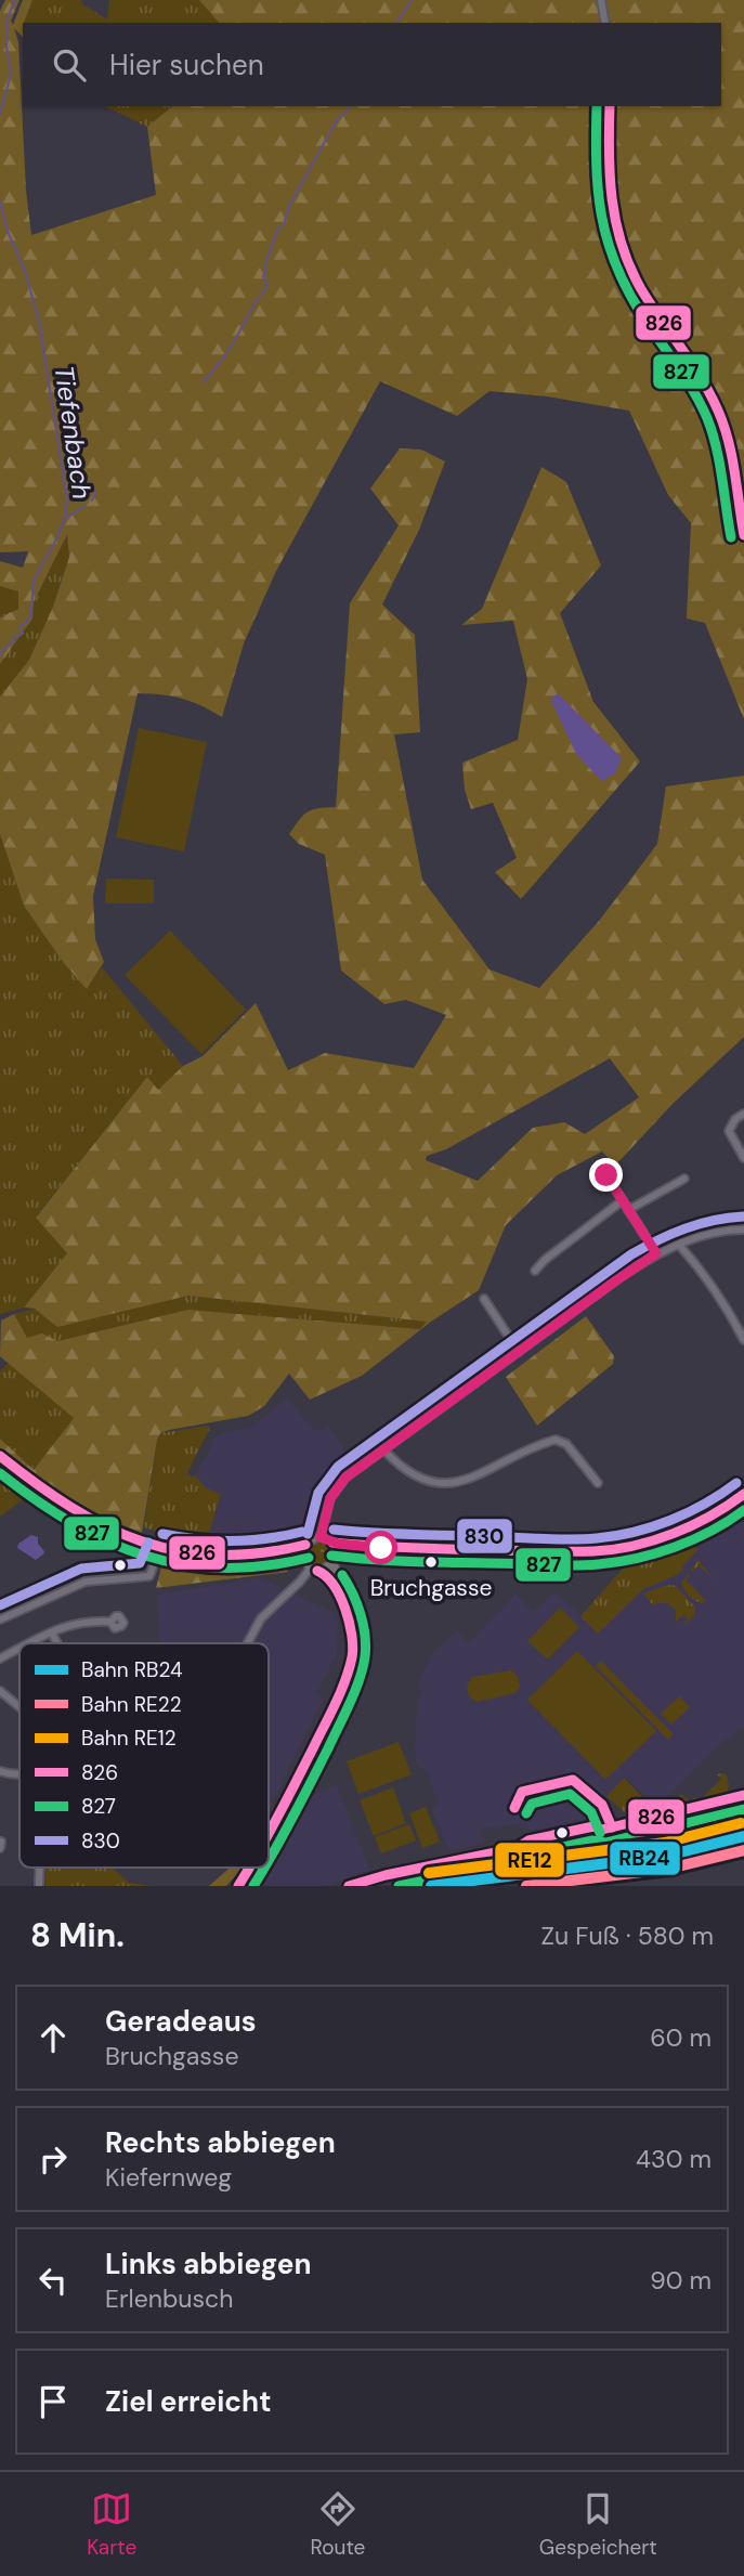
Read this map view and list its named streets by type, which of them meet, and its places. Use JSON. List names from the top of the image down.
{
  "water": ["Tiefenbach"],
  "places": ["Bruchgasse"],
  "lines": [
    "transit line 826",
    "transit line 827",
    "transit line 830",
    "rail line RE12",
    "rail line RB24",
    "rail line RE22"
  ],
  "legend": [
    "Bahn RB24",
    "Bahn RE22",
    "Bahn RE12",
    "826",
    "827",
    "830"
  ],
  "page": {
    "search": "Hier suchen",
    "heading": ["8 Min.", "Zu Fuß · 580 m"],
    "list": [
      ["Geradeaus", "Bruchgasse", "60 m"],
      ["Rechts abbiegen", "Kiefernweg", "430 m"],
      ["Links abbiegen", "Erlenbusch", "90 m"],
      "Ziel erreicht"
    ],
    "nav": ["Karte", "Route", "Gespeichert"]
  }
}
